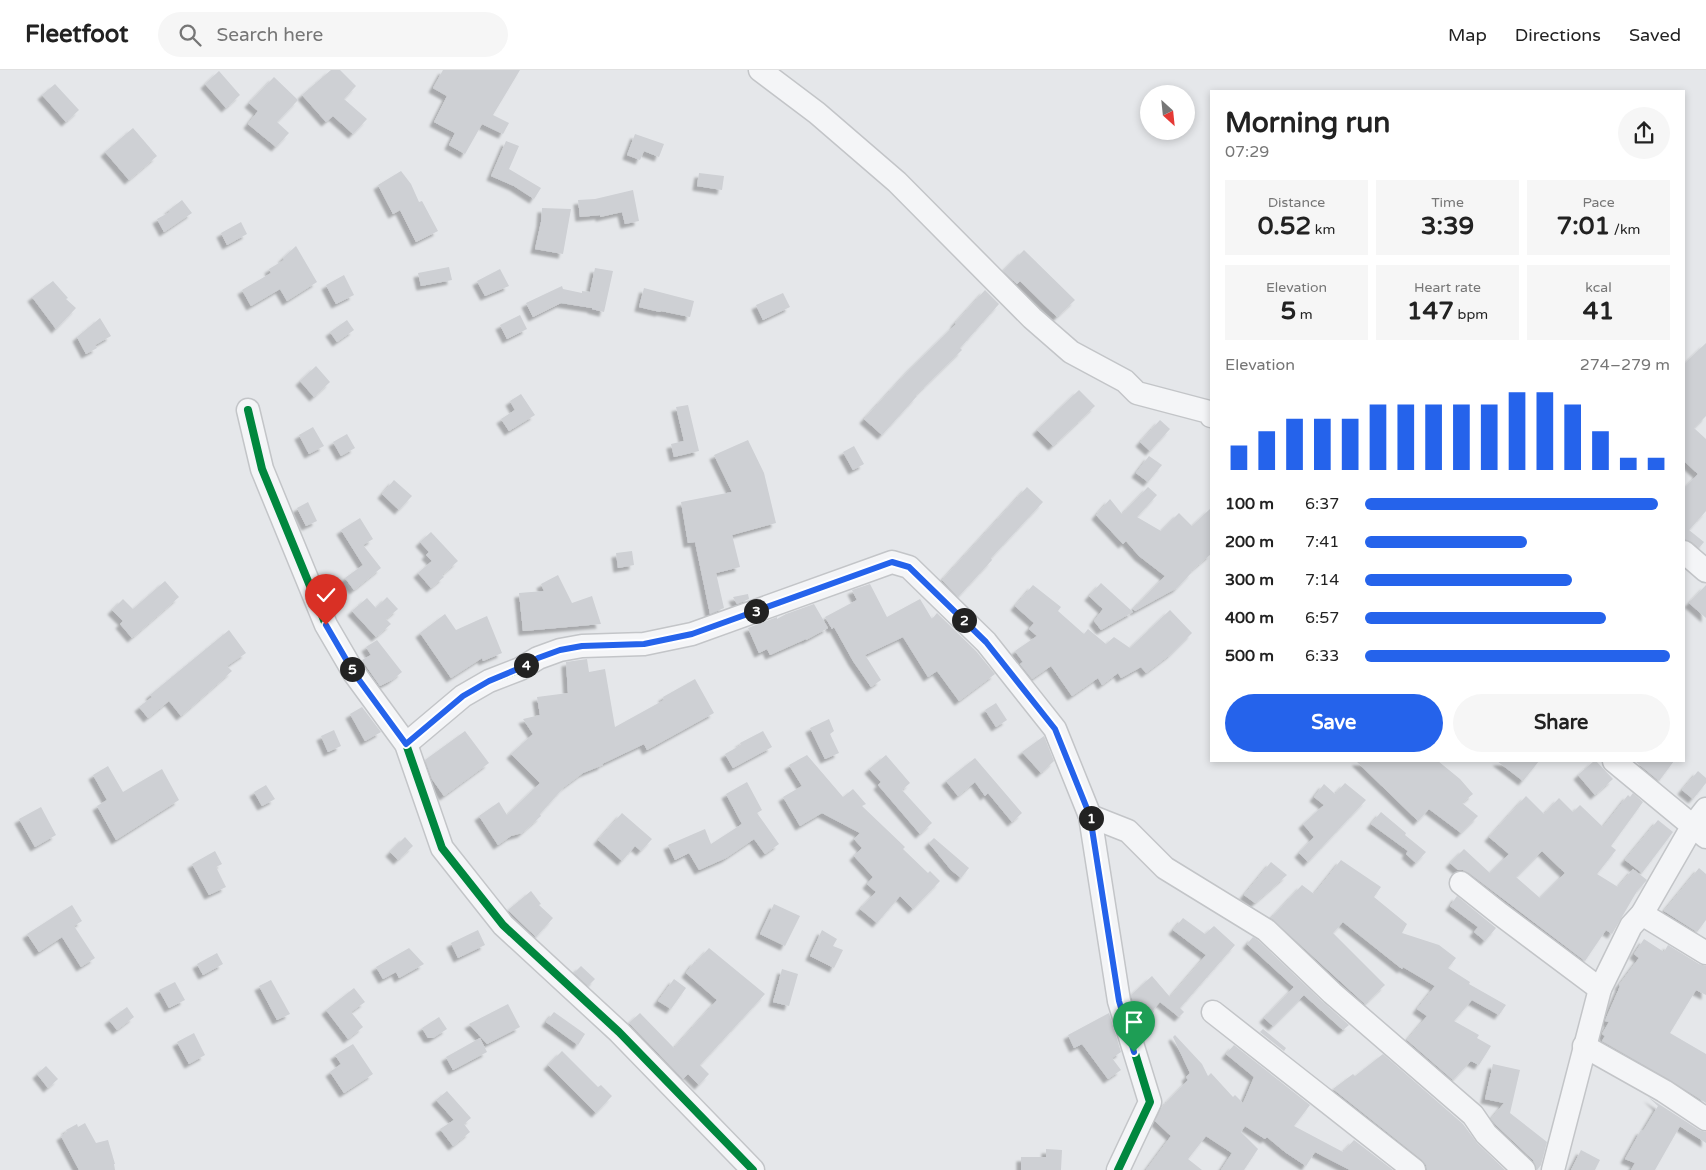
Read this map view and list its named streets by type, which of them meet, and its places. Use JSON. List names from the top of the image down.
{
  "north": "bottom right",
  "page": {
    "header": "Fleetfoot",
    "search": "Search here",
    "nav": ["Map", "Directions", "Saved"],
    "heading": ["Morning run", "07:29"],
    "stats": [
      ["Distance", "0.52 km"],
      ["Time", "3:39"],
      ["Pace", "7:01 /km"],
      ["Elevation", "5 m"],
      ["Heart rate", "147 bpm"],
      ["kcal", "41"]
    ],
    "chart": ["Elevation", "274–279 m"],
    "list": [
      {
        "name": "100 m",
        "note": "6:37"
      },
      {
        "name": "200 m",
        "note": "7:41"
      },
      {
        "name": "300 m",
        "note": "7:14"
      },
      {
        "name": "400 m",
        "note": "6:57"
      },
      {
        "name": "500 m",
        "note": "6:33"
      }
    ],
    "pins": [
      "3",
      "2",
      "4",
      "5",
      "1"
    ],
    "buttons": ["Save", "Share"]
  }
}
